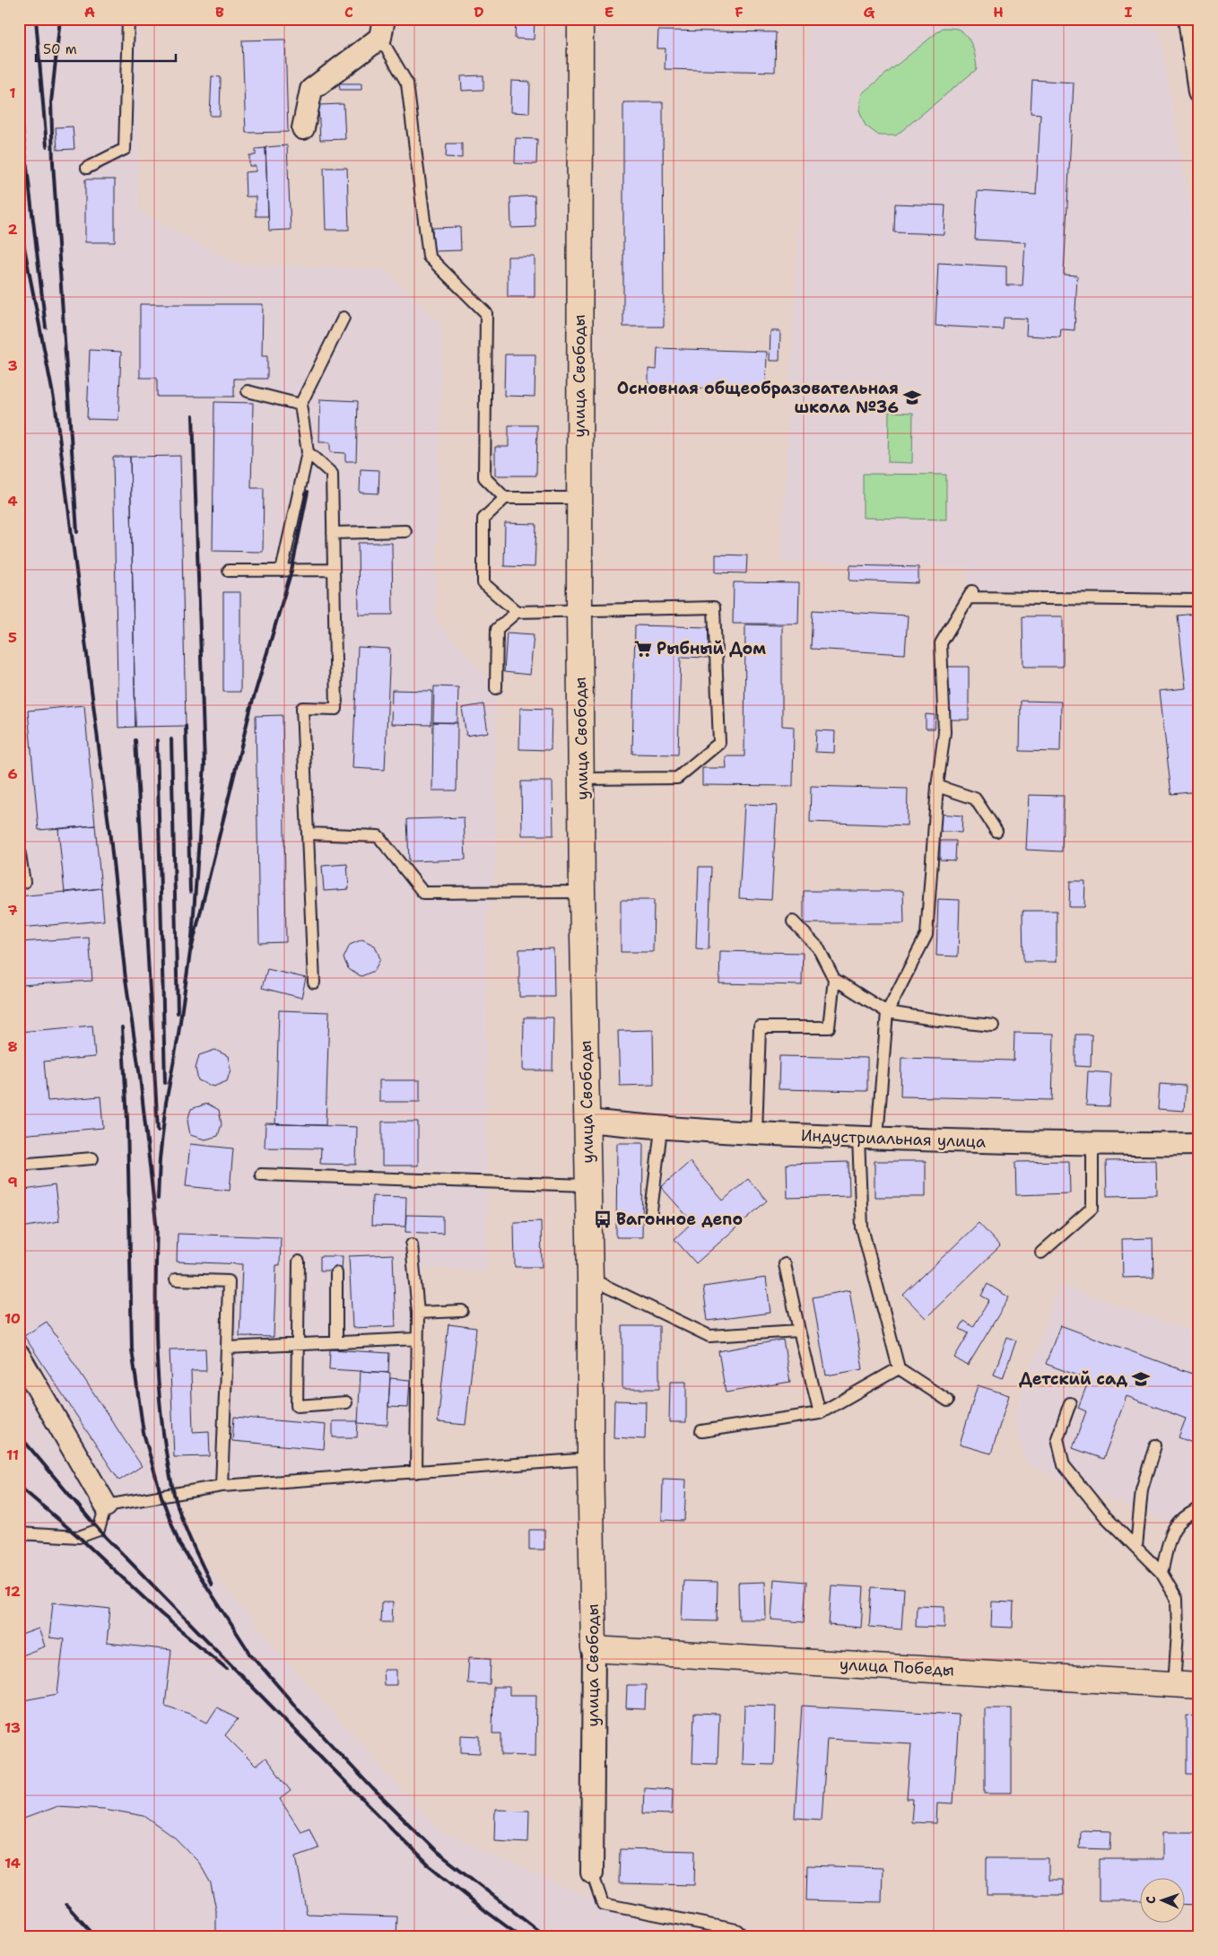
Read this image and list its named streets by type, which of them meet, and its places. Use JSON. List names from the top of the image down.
{
  "streets": {
    "street": ["улица Свободы", "Индустриальная улица", "улица Победы"]
  },
  "crossings": [
    ["улица Свободы", "Индустриальная улица"],
    ["улица Свободы", "улица Победы"]
  ],
  "places": {
    "school or university": ["Основная общеобразовательная школа №36", "Детский сад"],
    "supermarket": ["Рыбный Дом"],
    "bus stop": ["Вагонное депо"]
  },
  "scale_bar": "50 m",
  "north": "left",
  "grid": {
    "columns": [
      "A",
      "B",
      "C",
      "D",
      "E",
      "F",
      "G",
      "H",
      "I"
    ],
    "rows": [
      "1",
      "2",
      "3",
      "4",
      "5",
      "6",
      "7",
      "8",
      "9",
      "10",
      "11",
      "12",
      "13",
      "14"
    ]
  }
}
